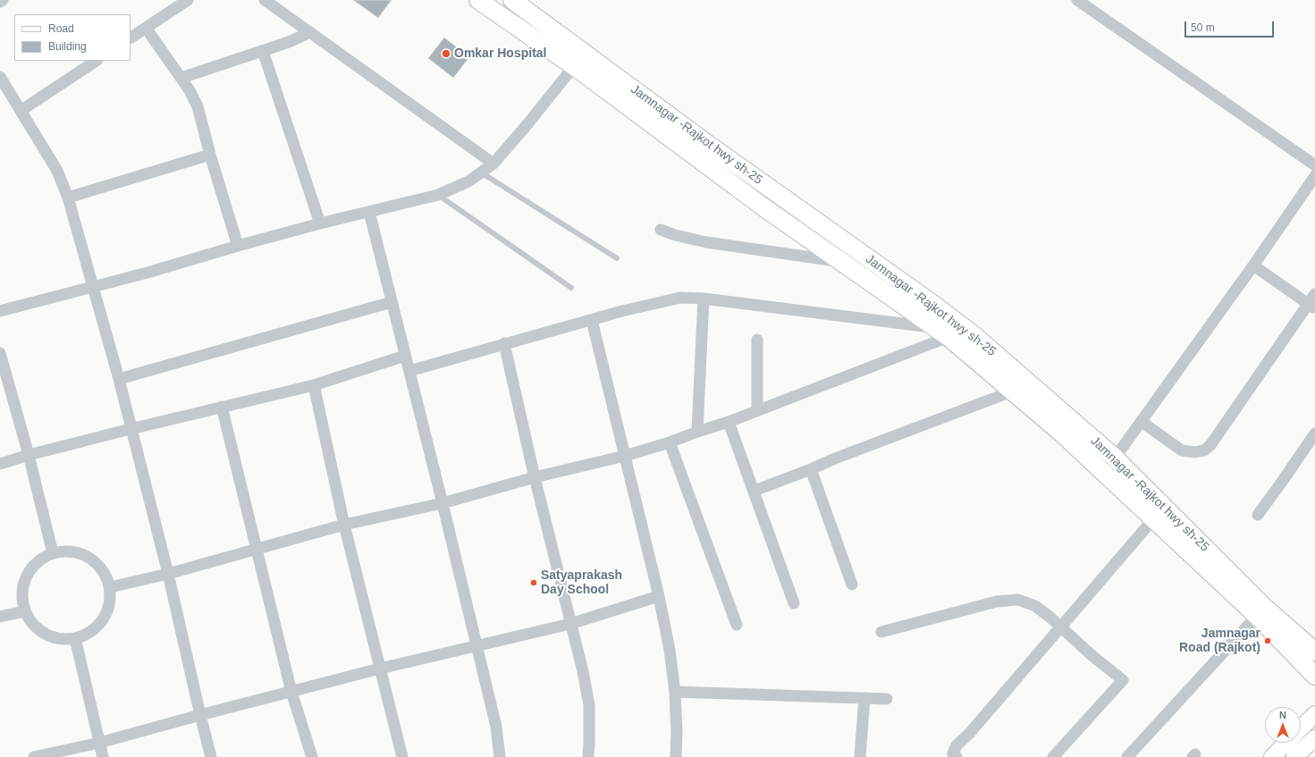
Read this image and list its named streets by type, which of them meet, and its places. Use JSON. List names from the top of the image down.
{
  "streets": {
    "main road": ["Jamnagar -Rajkot hwy sh-25"]
  },
  "places": ["Omkar Hospital", "Satyaprakash Day School", "Jamnagar Road (Rajkot)"],
  "legend": ["Road", "Building"],
  "scale_bar": "50 m",
  "north": "top"
}
